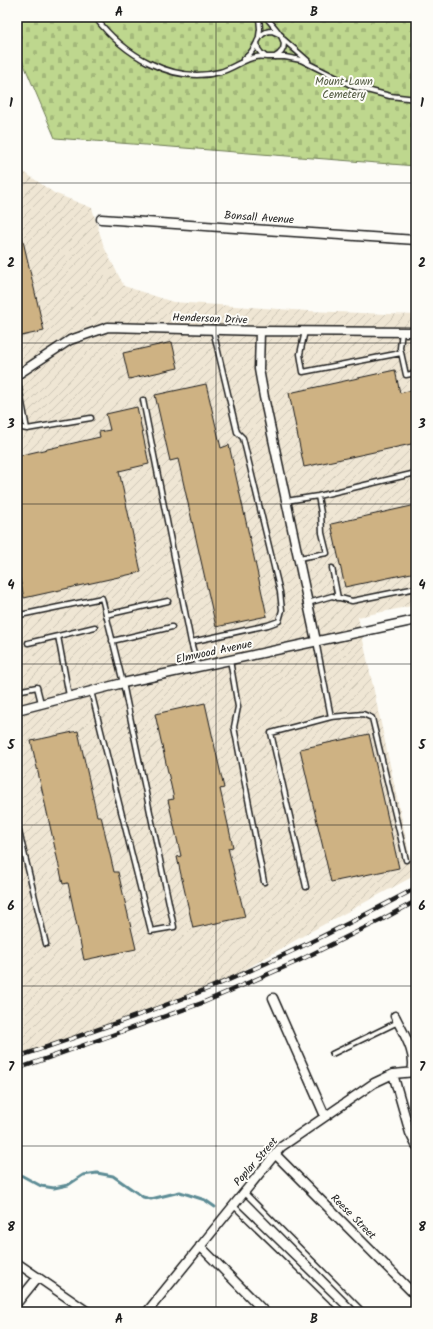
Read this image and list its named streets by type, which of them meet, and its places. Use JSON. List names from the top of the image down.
{
  "streets": {
    "street": [
      "Bonsall Avenue",
      "Henderson Drive",
      "Elmwood Avenue",
      "Poplar Street",
      "Reese Street"
    ]
  },
  "crossings": [
    ["Poplar Street", "Reese Street"]
  ],
  "parks": ["Mount Lawn Cemetery"],
  "grid": {
    "columns": ["A", "B"],
    "rows": [
      "1",
      "2",
      "3",
      "4",
      "5",
      "6",
      "7",
      "8"
    ]
  }
}
